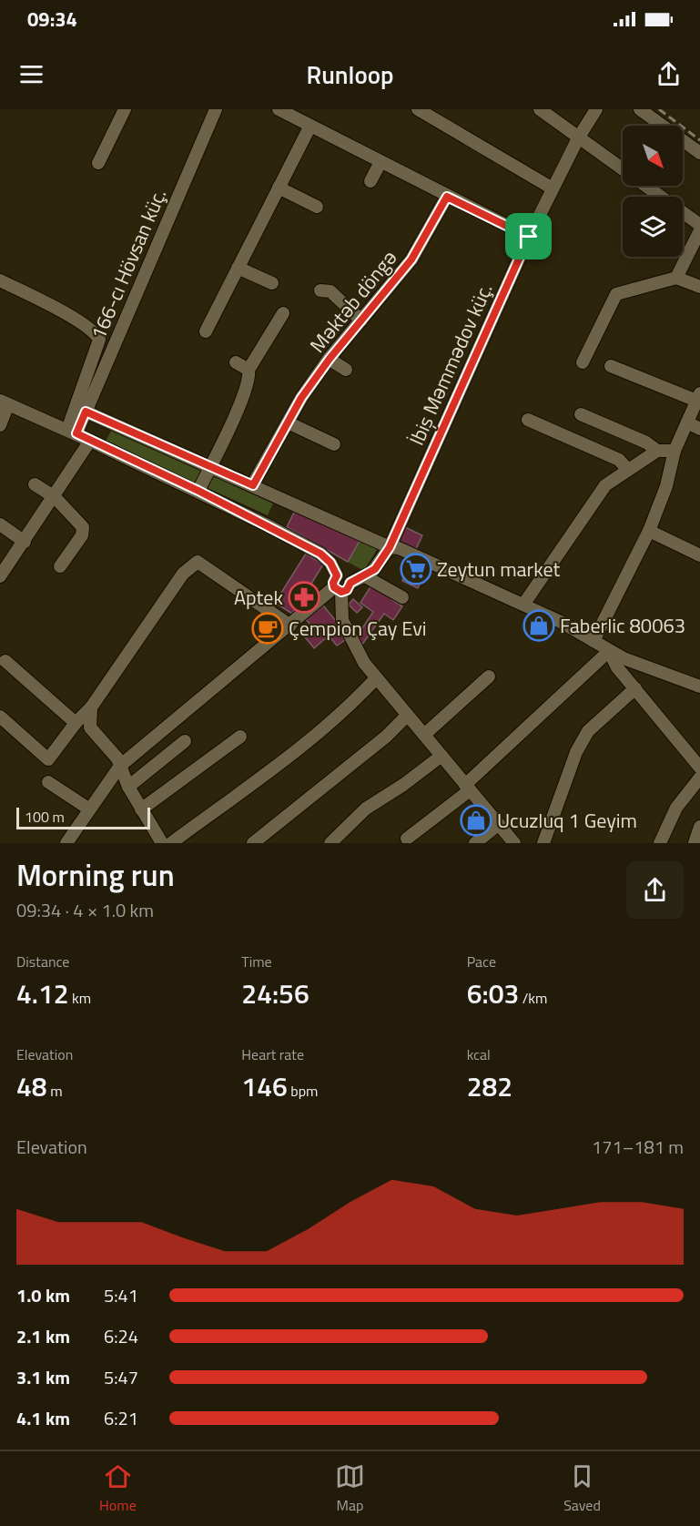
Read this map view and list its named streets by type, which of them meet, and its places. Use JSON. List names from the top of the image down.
{
  "streets": {
    "street": ["166-cı Hövsan küç.", "Məktəb döngə", "İbiş Məmmədov küç."]
  },
  "places": {
    "supermarket": ["Zeytun market"],
    "pharmacy": ["Aptek"],
    "shop": ["Faberlic 80063", "Ucuzluq 1 Geyim"],
    "cafe": ["Çempion Çay Evi"]
  },
  "scale_bar": "100 m",
  "north": "bottom right",
  "page": {
    "status": "09:34",
    "header": "Runloop",
    "scale": "100 m",
    "heading": ["Morning run", "09:34 · 4 × 1.0 km"],
    "stats": [
      ["Distance", "4.12 km"],
      ["Time", "24:56"],
      ["Pace", "6:03 /km"],
      ["Elevation", "48 m"],
      ["Heart rate", "146 bpm"],
      ["kcal", "282"]
    ],
    "chart": ["Elevation", "171–181 m"],
    "list": [
      {
        "name": "1.0 km",
        "note": "5:41"
      },
      {
        "name": "2.1 km",
        "note": "6:24"
      },
      {
        "name": "3.1 km",
        "note": "5:47"
      },
      {
        "name": "4.1 km",
        "note": "6:21"
      }
    ],
    "tabs": ["Home", "Map", "Saved"]
  }
}
